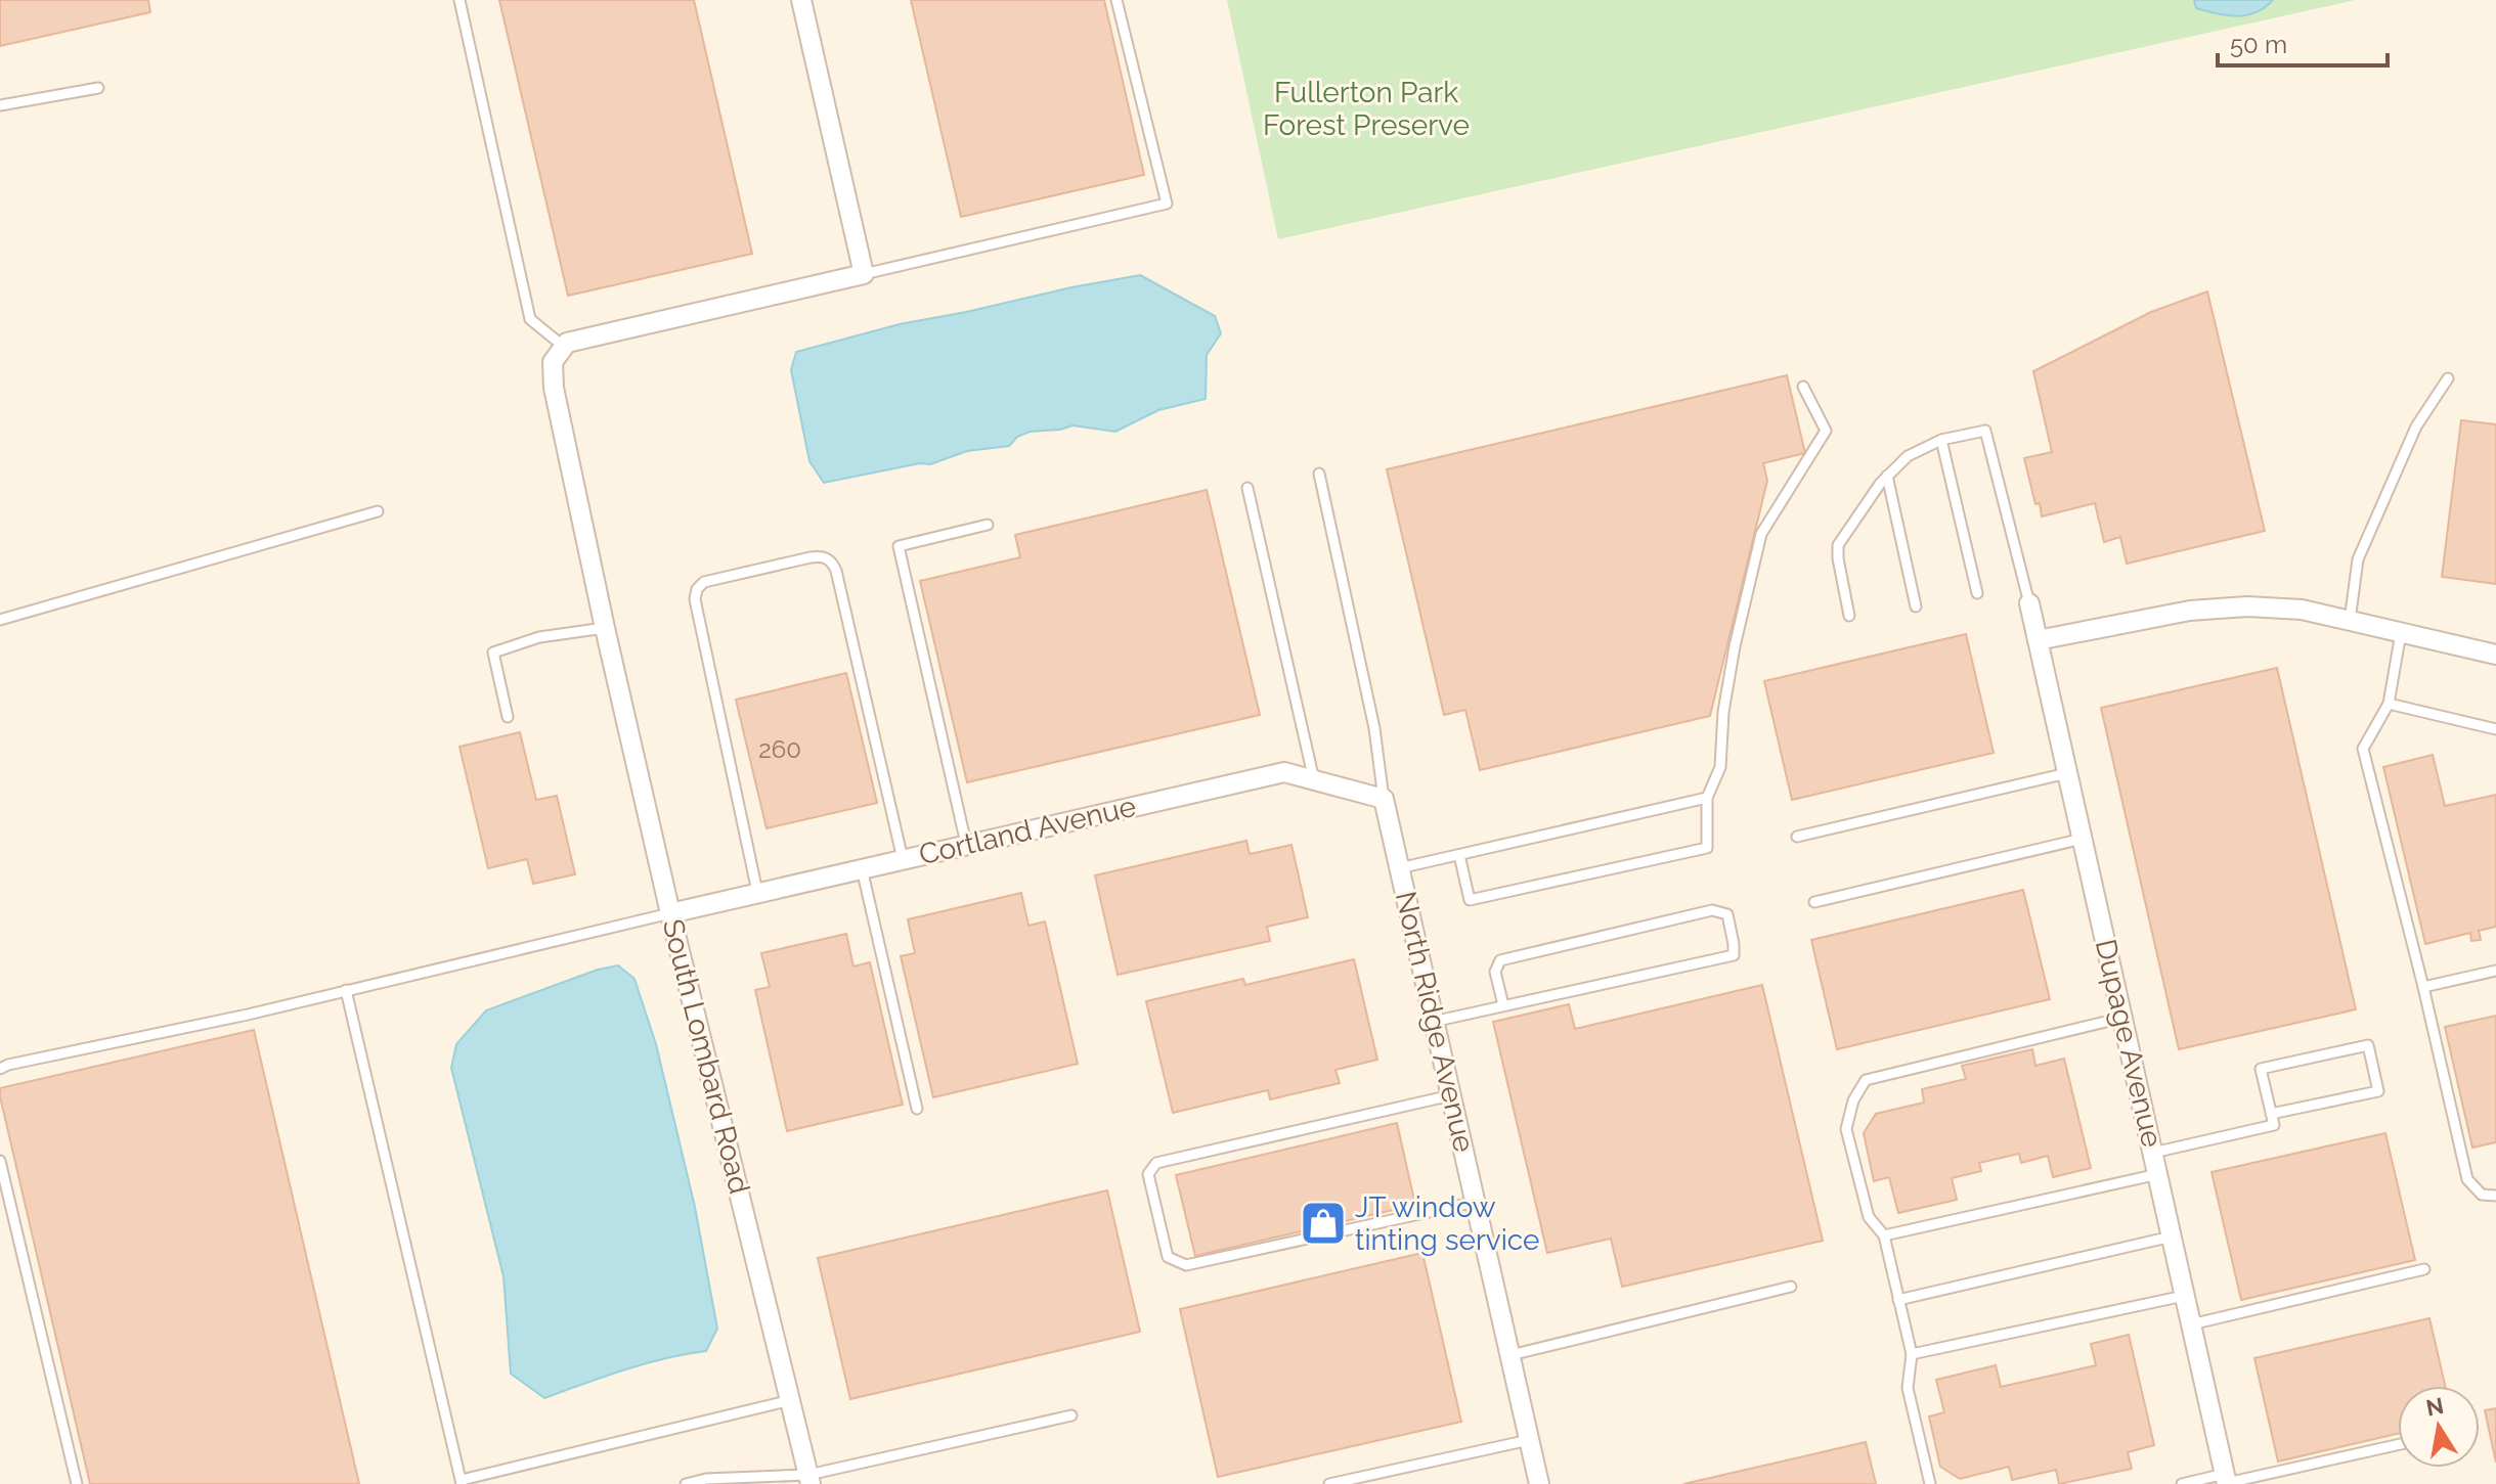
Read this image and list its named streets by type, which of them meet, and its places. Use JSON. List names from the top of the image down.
{
  "streets": {
    "street": [
      "Cortland Avenue",
      "North Ridge Avenue",
      "Dupage Avenue",
      "South Lombard Road"
    ]
  },
  "crossings": [
    ["Cortland Avenue", "North Ridge Avenue"],
    ["Cortland Avenue", "South Lombard Road"]
  ],
  "parks": ["Fullerton Park Forest Preserve"],
  "places": {
    "shop": ["JT window tinting service"]
  },
  "house_numbers": ["260"],
  "scale_bar": "50 m",
  "north": "top"
}
